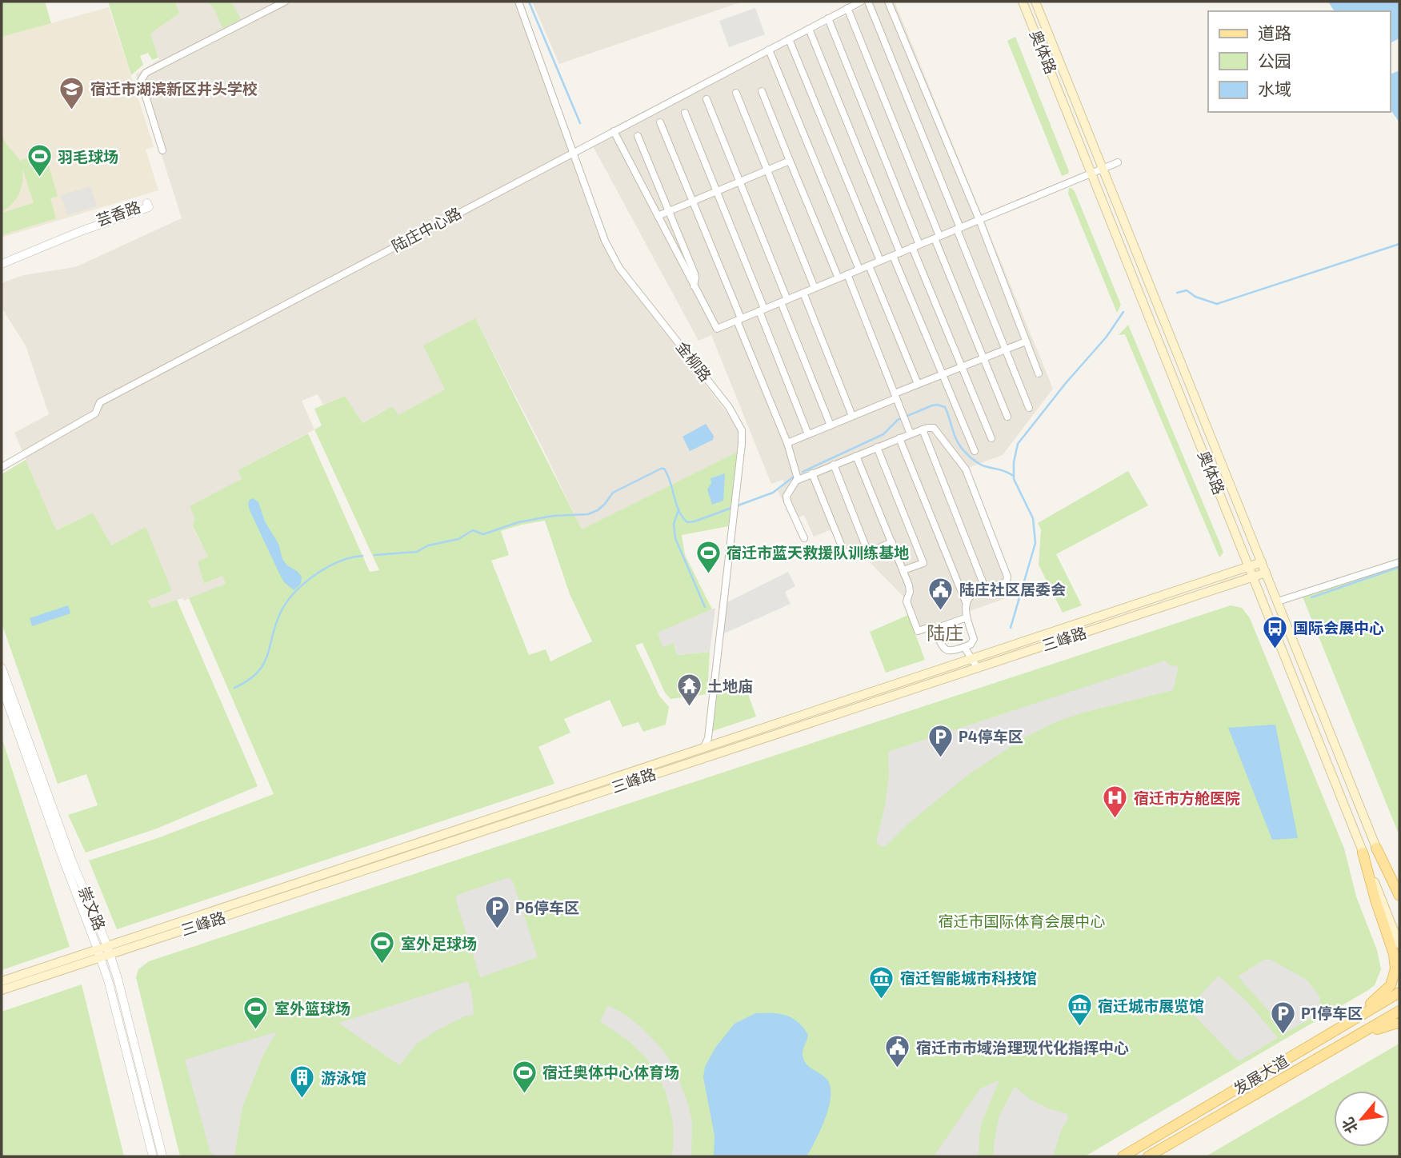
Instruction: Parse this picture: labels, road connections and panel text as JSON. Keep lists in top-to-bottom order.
{
  "streets": {
    "main road": ["奥体路", "三峰路", "发展大道"],
    "street": [
      "芸香路",
      "陆庄中心路",
      "金柳路",
      "崇文路"
    ]
  },
  "crossings": [
    ["奥体路", "三峰路"],
    ["陆庄中心路", "金柳路"],
    ["金柳路", "三峰路"],
    ["三峰路", "崇文路"]
  ],
  "districts": ["陆庄"],
  "parks": ["宿迁市国际体育会展中心"],
  "places": {
    "school or university": ["宿迁市湖滨新区井头学校"],
    "sports": [
      "羽毛球场",
      "宿迁市蓝天救援队训练基地",
      "室外足球场",
      "室外篮球场",
      "宿迁奥体中心体育场"
    ],
    "public building": ["陆庄社区居委会", "宿迁市市域治理现代化指挥中心"],
    "bus stop": ["国际会展中心"],
    "temple": ["土地庙"],
    "parking": ["P4停车区", "P6停车区", "P1停车区"],
    "hospital": ["宿迁市方舱医院"],
    "museum": ["宿迁智能城市科技馆", "宿迁城市展览馆"],
    "building": ["游泳馆"]
  },
  "legend": ["道路", "公园", "水域"],
  "north": "bottom left"
}
